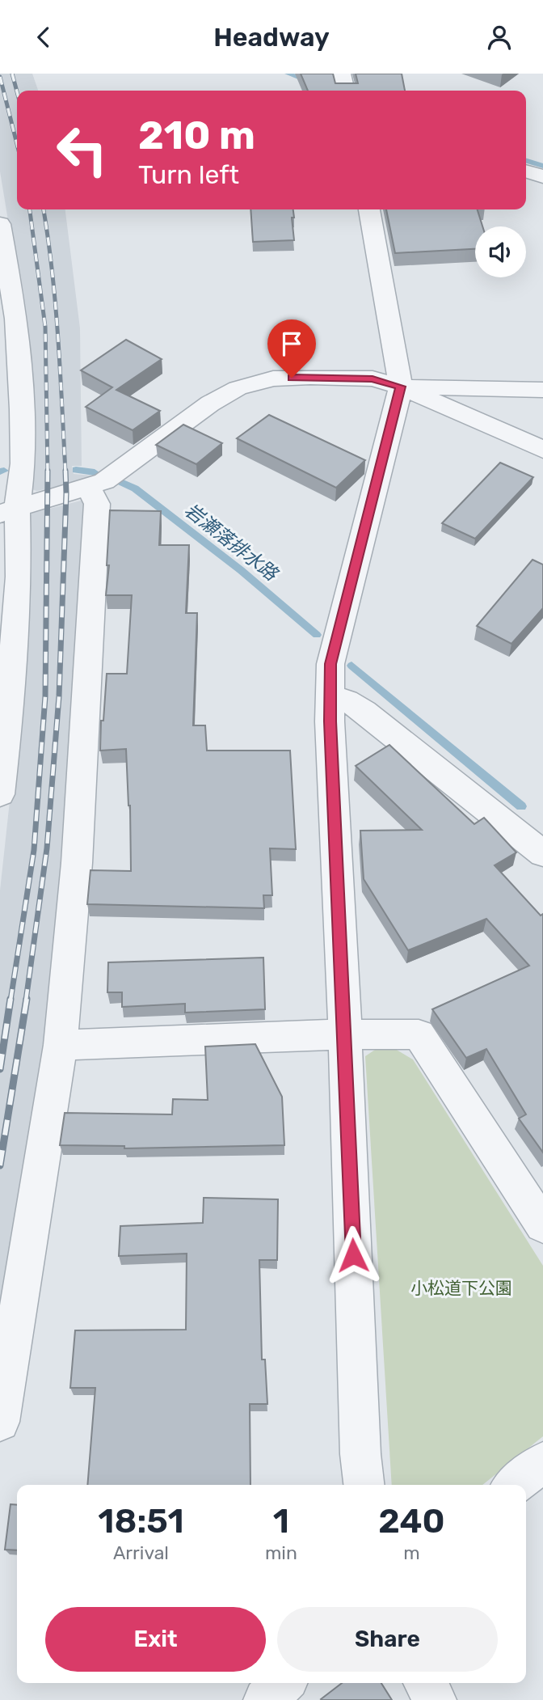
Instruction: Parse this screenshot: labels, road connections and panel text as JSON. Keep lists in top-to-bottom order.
{
  "water": ["岩瀬落排水路"],
  "parks": ["小松道下公園"],
  "page": {
    "header": "Headway",
    "turn": ["210 m", "Turn left"],
    "eta": [
      "18:51",
      "Arrival",
      "1",
      "min",
      "240",
      "m"
    ],
    "buttons": ["Exit", "Share"]
  }
}
